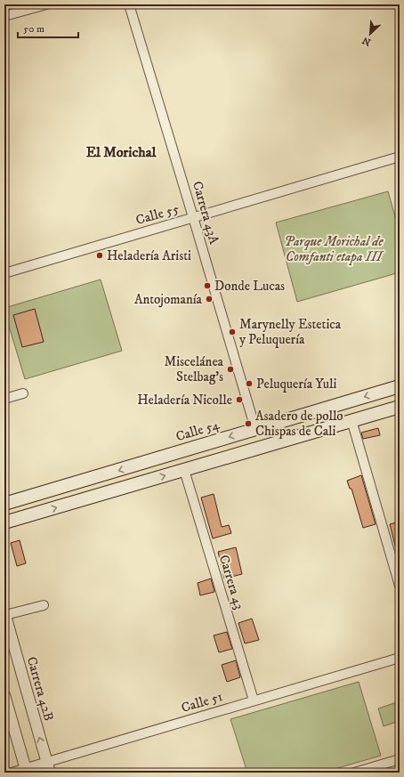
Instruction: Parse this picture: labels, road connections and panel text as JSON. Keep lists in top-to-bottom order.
{
  "streets": {
    "main road": ["Calle 54"],
    "street": [
      "Carrera 43A",
      "Calle 55",
      "Carrera 43",
      "Carrera 42B",
      "Calle 51"
    ]
  },
  "crossings": [
    ["Carrera 43A", "Calle 55"],
    ["Carrera 43A", "Calle 54"],
    ["Carrera 43", "Calle 51"],
    ["Carrera 42B", "Calle 51"]
  ],
  "districts": ["El Morichal"],
  "parks": ["Parque Morichal de Comfanti etapa III"],
  "places": [
    "Heladería Aristi",
    "Donde Lucas",
    "Antojomanía",
    "Marynelly Estetica y Peluquería",
    "Miscelánea Stelbag's",
    "Peluquería Yuli",
    "Heladería Nicolle",
    "Asadero de pollo Chispas de Cali"
  ],
  "scale_bar": "50 m",
  "north": "bottom left"
}
